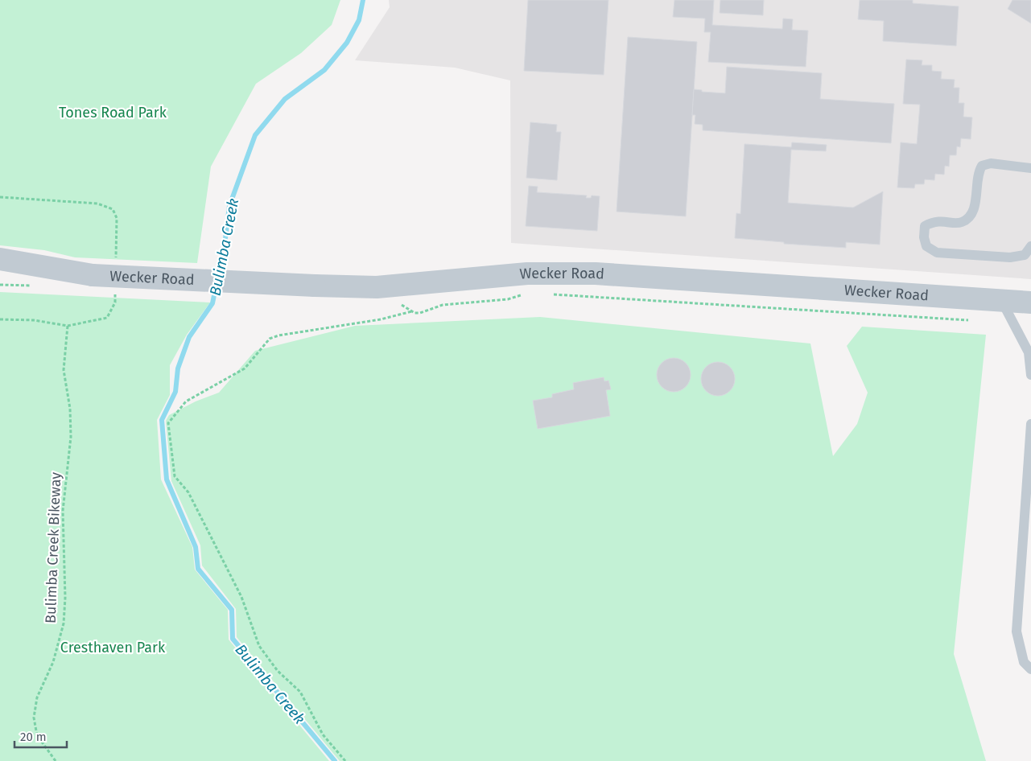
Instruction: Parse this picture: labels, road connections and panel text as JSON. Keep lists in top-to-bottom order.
{
  "streets": {
    "street": ["Wecker Road"],
    "path": ["Bulimba Creek Bikeway"]
  },
  "water": ["Bulimba Creek"],
  "parks": ["Tones Road Park", "Cresthaven Park"],
  "scale_bar": "20 m"
}
